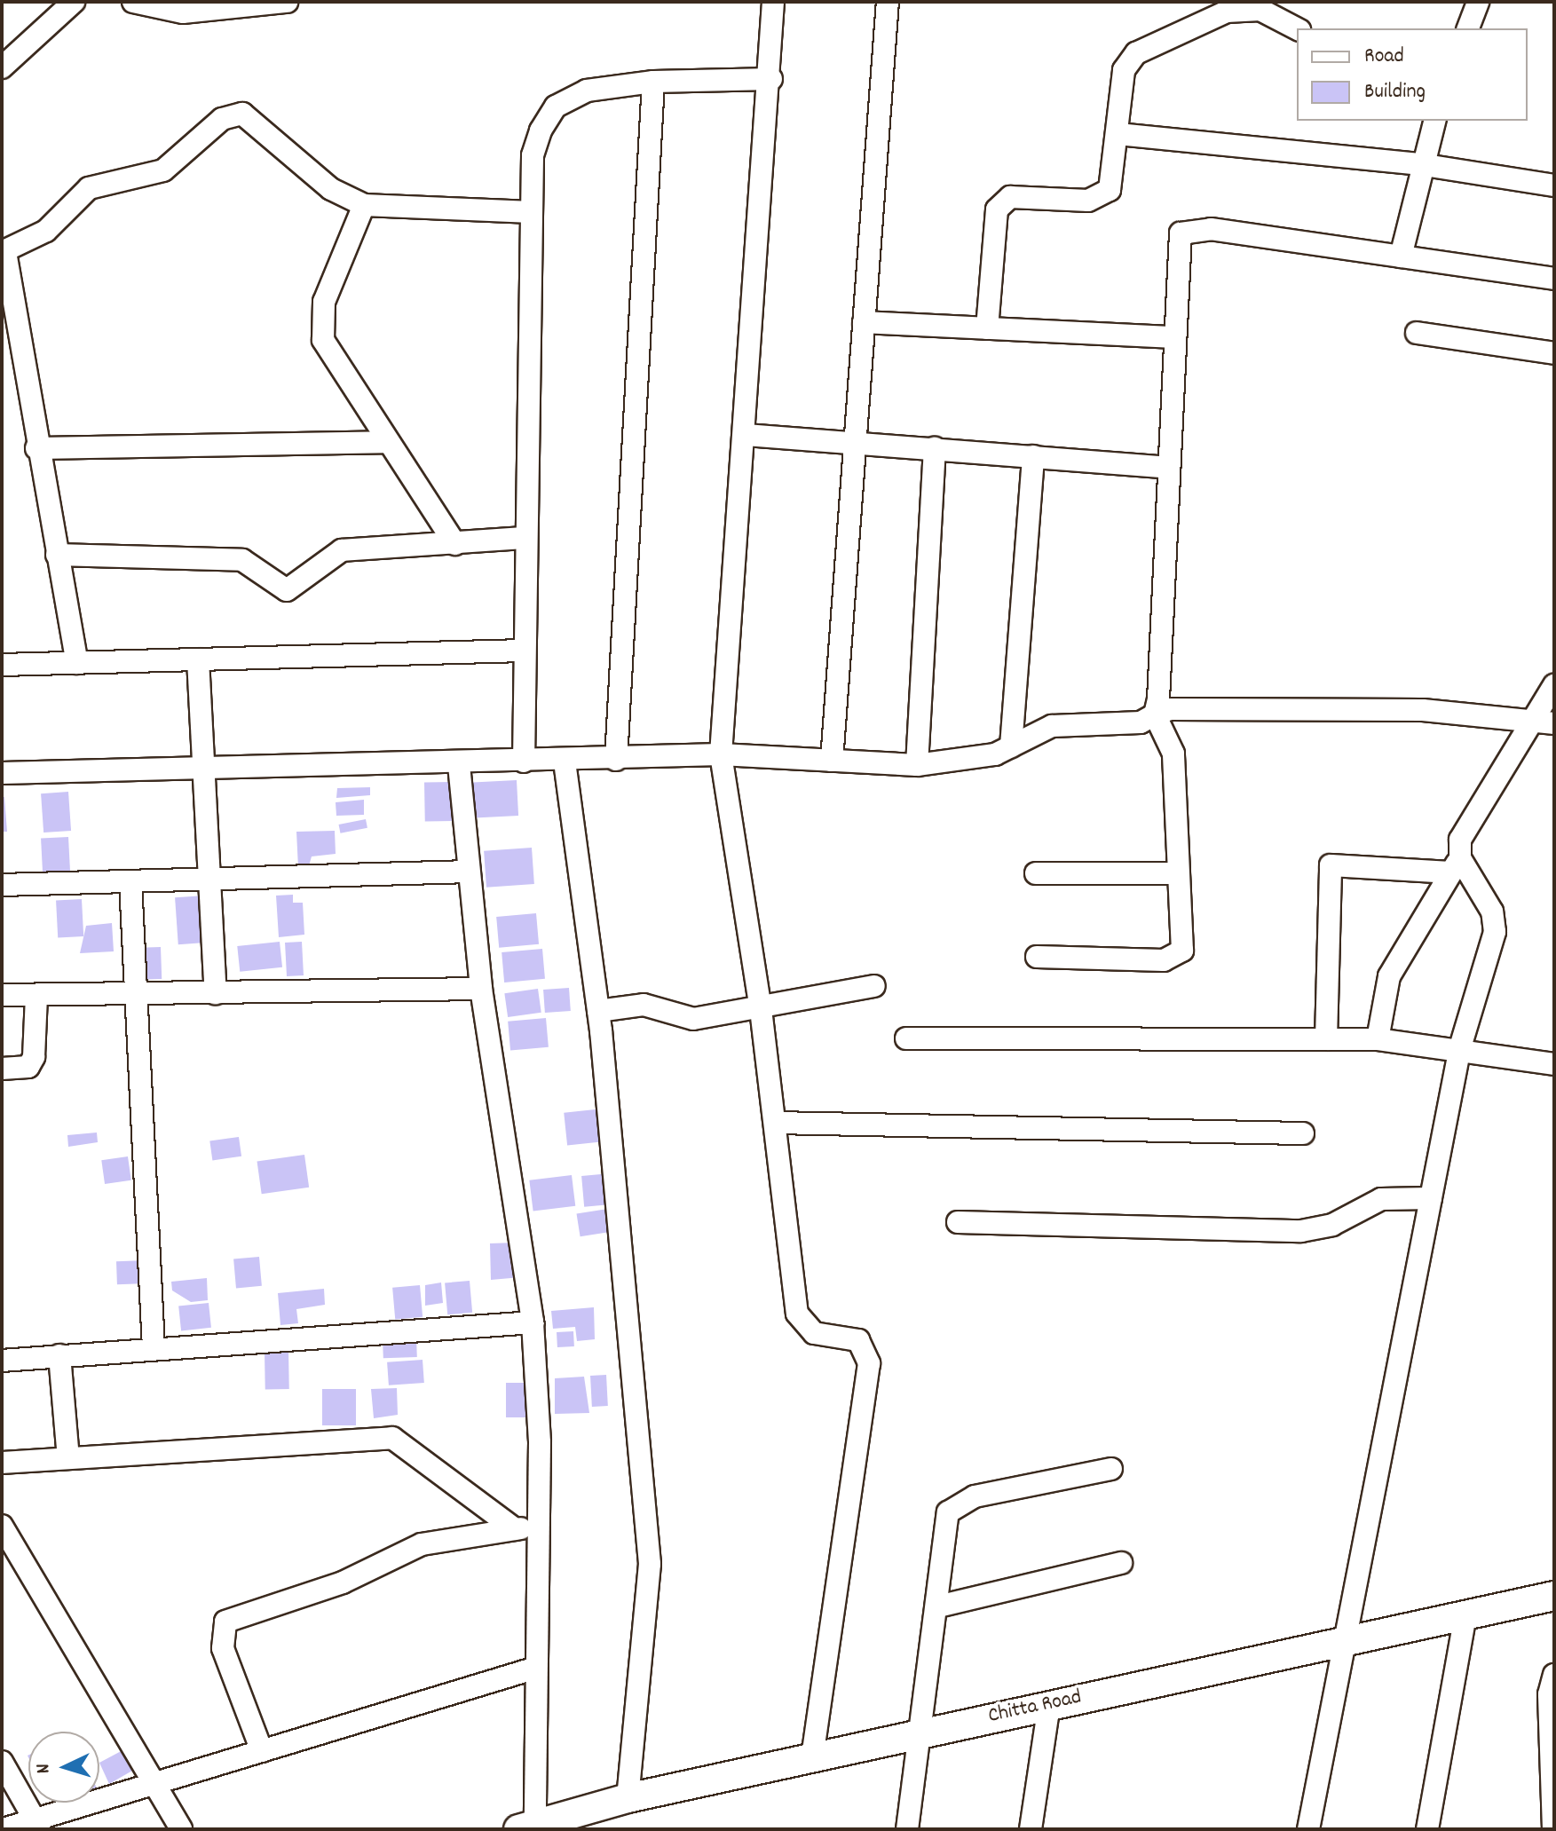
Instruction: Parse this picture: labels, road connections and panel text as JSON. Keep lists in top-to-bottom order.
{
  "streets": {
    "street": ["Chitta Road"]
  },
  "legend": ["Road", "Building"],
  "north": "left"
}
